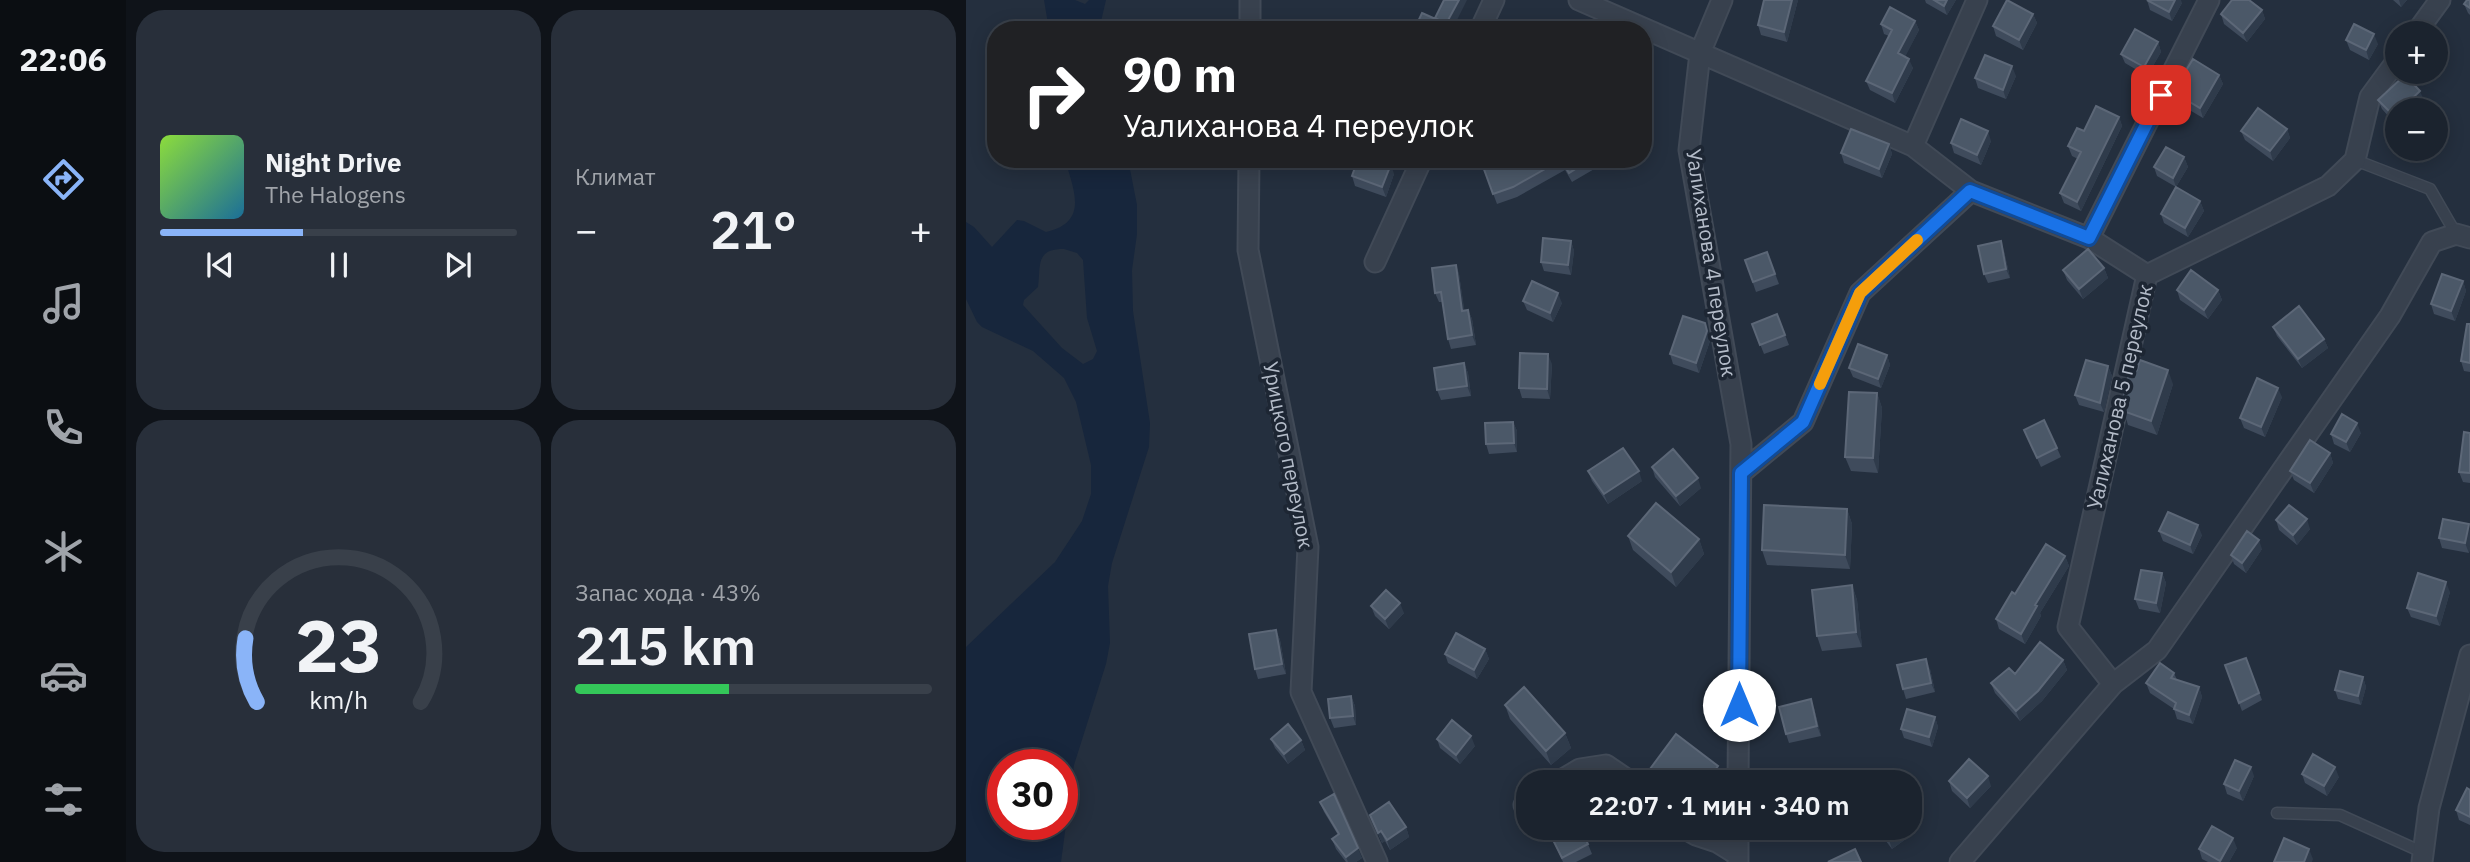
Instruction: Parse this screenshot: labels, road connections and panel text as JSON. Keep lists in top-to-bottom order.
{
  "streets": {
    "street": ["Уалиханова 4 переулок", "Уалиханова 5 переулок", "Урицкого переулок"]
  },
  "page": {
    "tabs": "22:06",
    "tile": [
      "Климат",
      ["Запас хода · 43%", "215 km"]
    ],
    "map_buttons": ["+", "−"],
    "turn": ["90 m", "Уалиханова 4 переулок"],
    "song": ["Night Drive", "The Halogens"],
    "heat": ["−", "21°", "+"],
    "limit": "30",
    "trip": "22:07 · 1 мин · 340 m",
    "gauge": ["23", "km/h"]
  }
}
